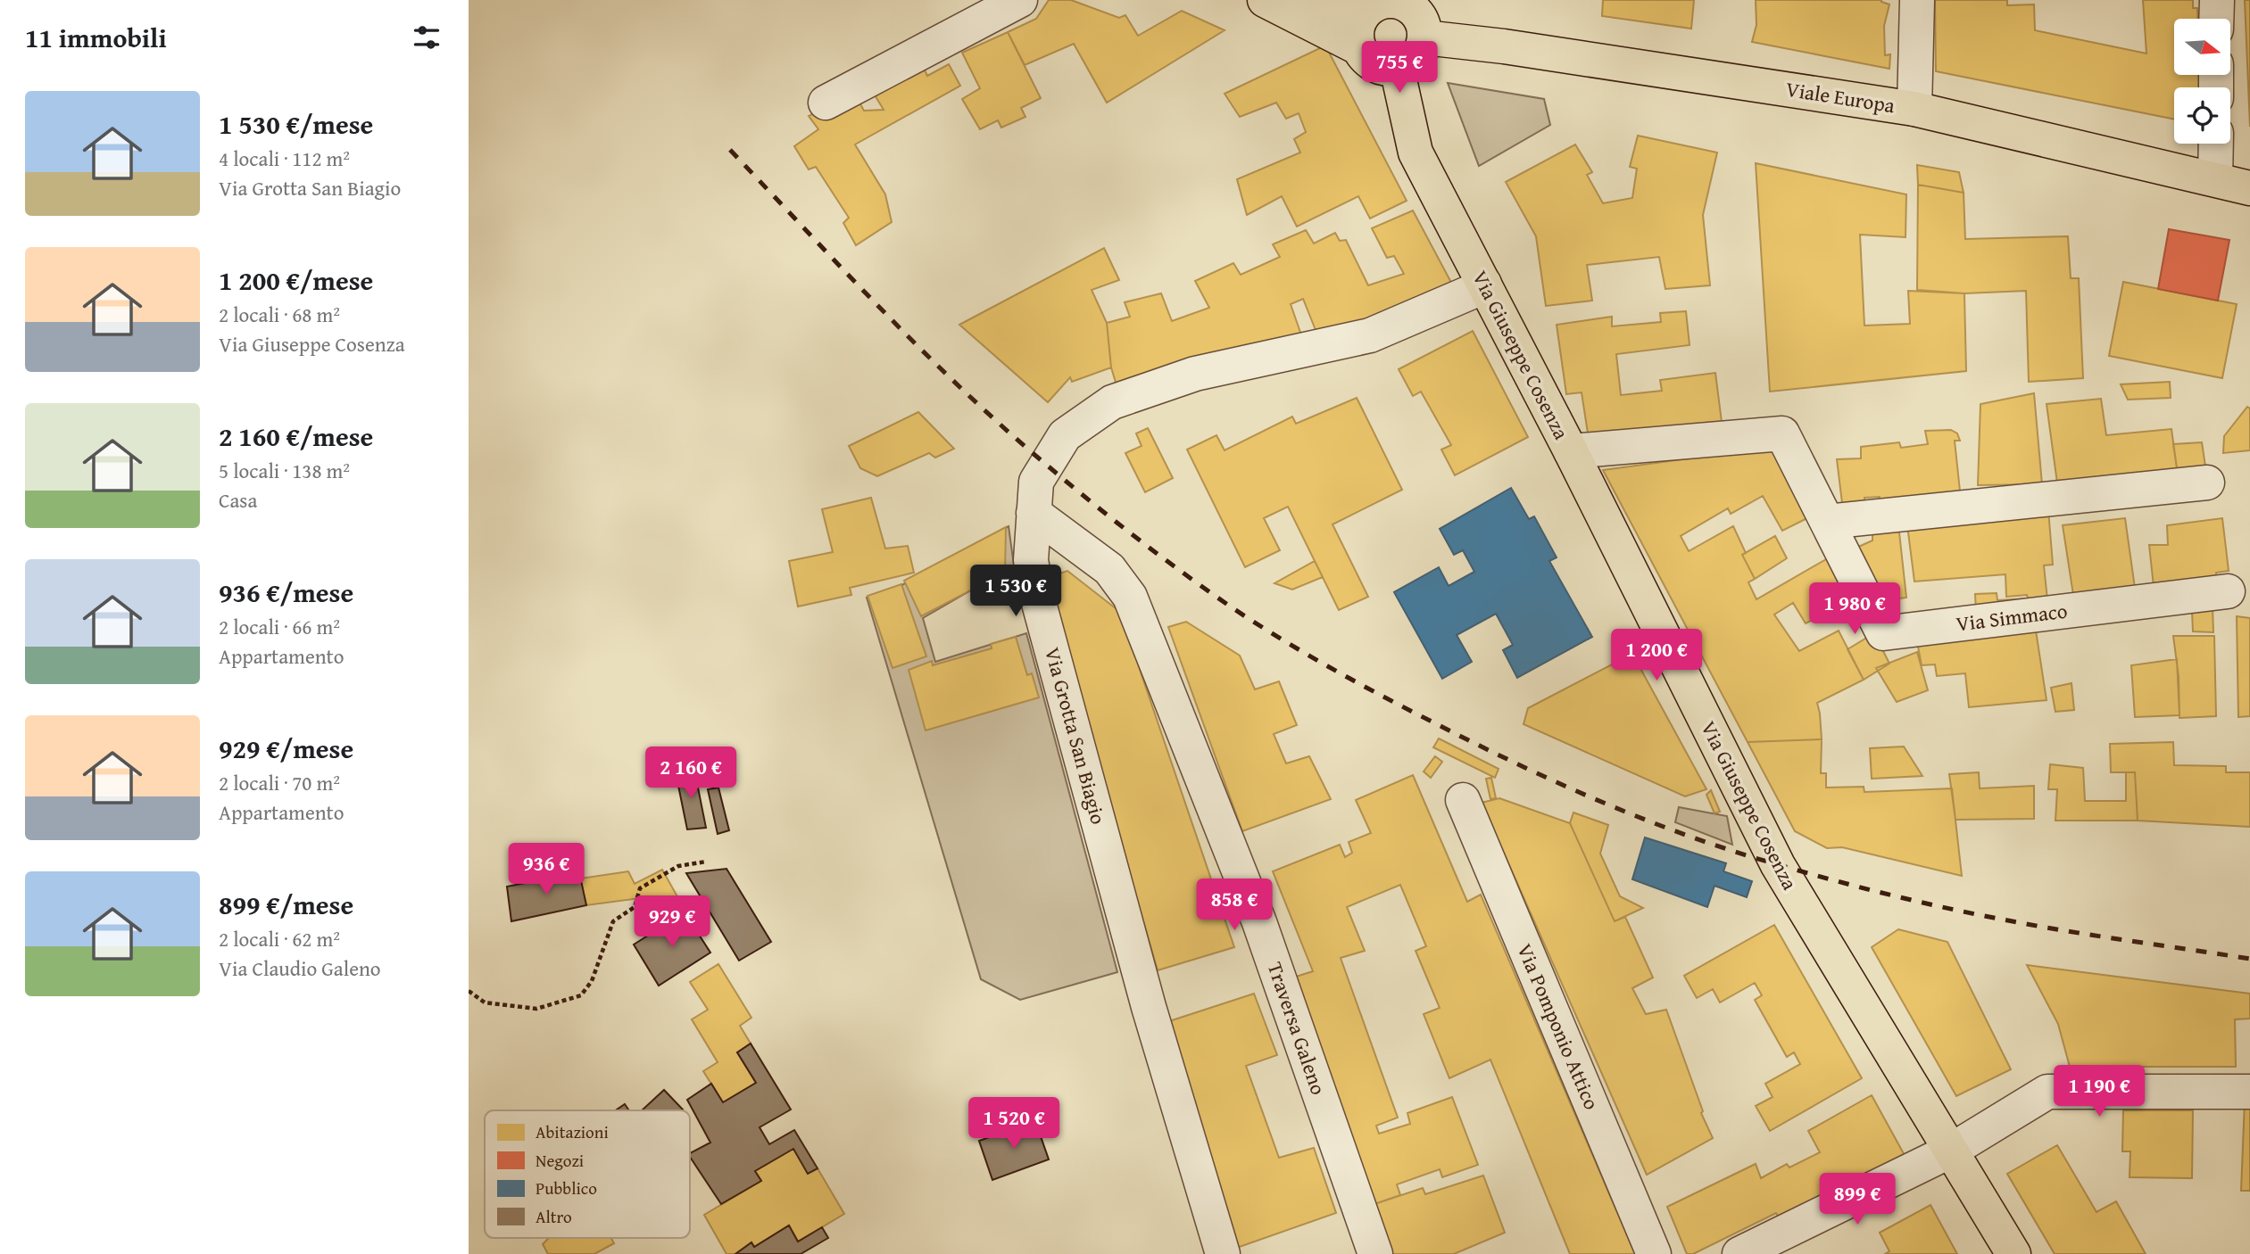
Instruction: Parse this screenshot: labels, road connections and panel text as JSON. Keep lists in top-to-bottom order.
{
  "streets": {
    "main road": ["Viale Europa", "Via Giuseppe Cosenza"],
    "street": [
      "Via Simmaco",
      "Via Grotta San Biagio",
      "Via Pomponio Attico",
      "Traversa Galeno"
    ]
  },
  "crossings": [
    ["Viale Europa", "Via Giuseppe Cosenza"],
    ["Via Giuseppe Cosenza", "Via Simmaco"],
    ["Via Giuseppe Cosenza", "Via Grotta San Biagio"],
    ["Via Grotta San Biagio", "Traversa Galeno"]
  ],
  "legend": [
    "Abitazioni",
    "Negozi",
    "Pubblico",
    "Altro"
  ],
  "north": "right",
  "page": {
    "heading": "11 immobili",
    "price": [
      "755 €",
      "1 530 €",
      "1 980 €",
      "1 200 €",
      "2 160 €",
      "936 €",
      "858 €",
      "929 €",
      "1 190 €",
      "1 520 €",
      "899 €"
    ],
    "list": [
      {
        "name": "1 530 €/mese",
        "note": "4 locali · 112 m² · Via Grotta San Biagio"
      },
      {
        "name": "1 200 €/mese",
        "note": "2 locali · 68 m² · Via Giuseppe Cosenza"
      },
      {
        "name": "2 160 €/mese",
        "note": "5 locali · 138 m² · Casa"
      },
      {
        "name": "936 €/mese",
        "note": "2 locali · 66 m² · Appartamento"
      },
      {
        "name": "929 €/mese",
        "note": "2 locali · 70 m² · Appartamento"
      },
      {
        "name": "899 €/mese",
        "note": "2 locali · 62 m² · Via Claudio Galeno"
      }
    ]
  }
}
